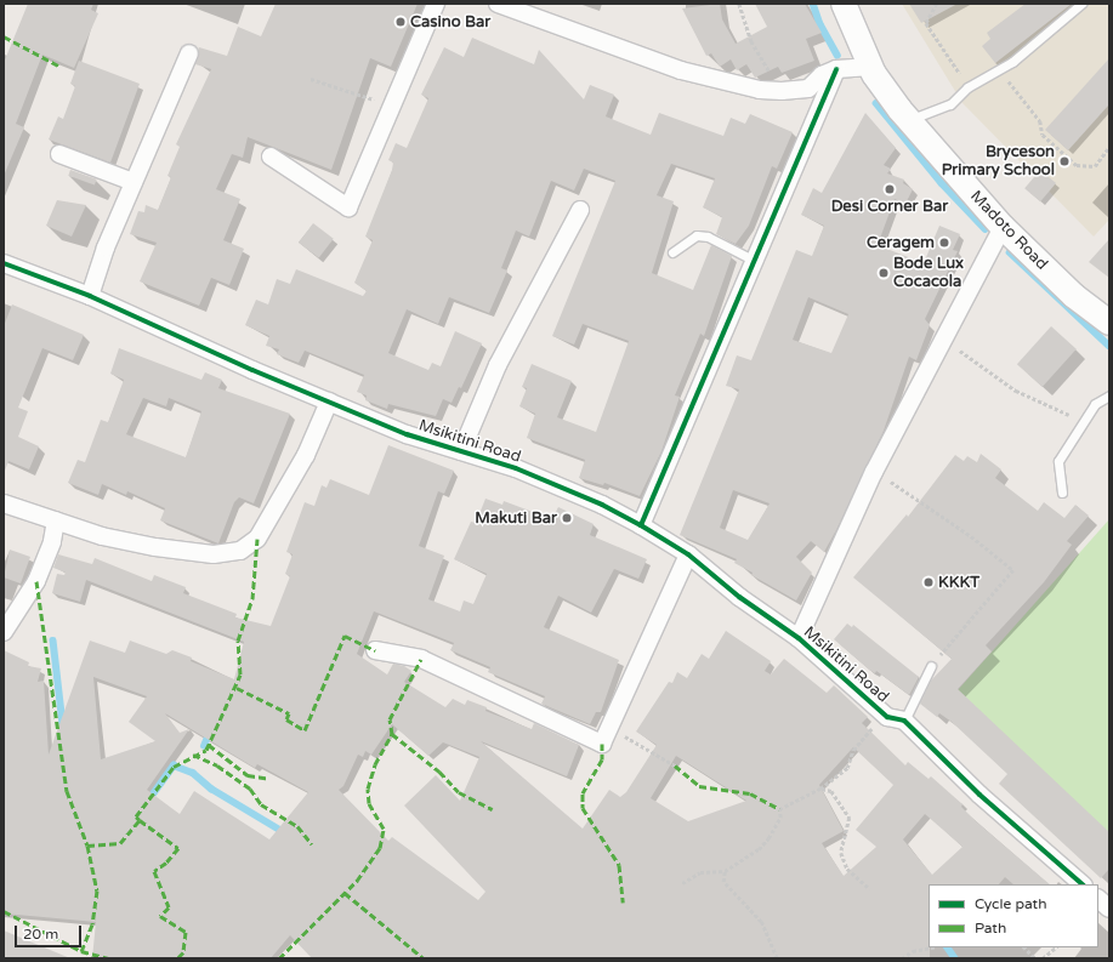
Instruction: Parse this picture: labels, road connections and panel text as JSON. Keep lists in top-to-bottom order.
{
  "streets": {
    "main road": ["Madoto Road"],
    "street": ["Msikitini Road"]
  },
  "places": [
    "Casino Bar",
    "Bryceson Primary School",
    "Desi Corner Bar",
    "Ceragem",
    "Bode Lux Cocacola",
    "Makuti Bar",
    "KKKT"
  ],
  "legend": ["Cycle path", "Path"],
  "scale_bar": "20 m"
}
